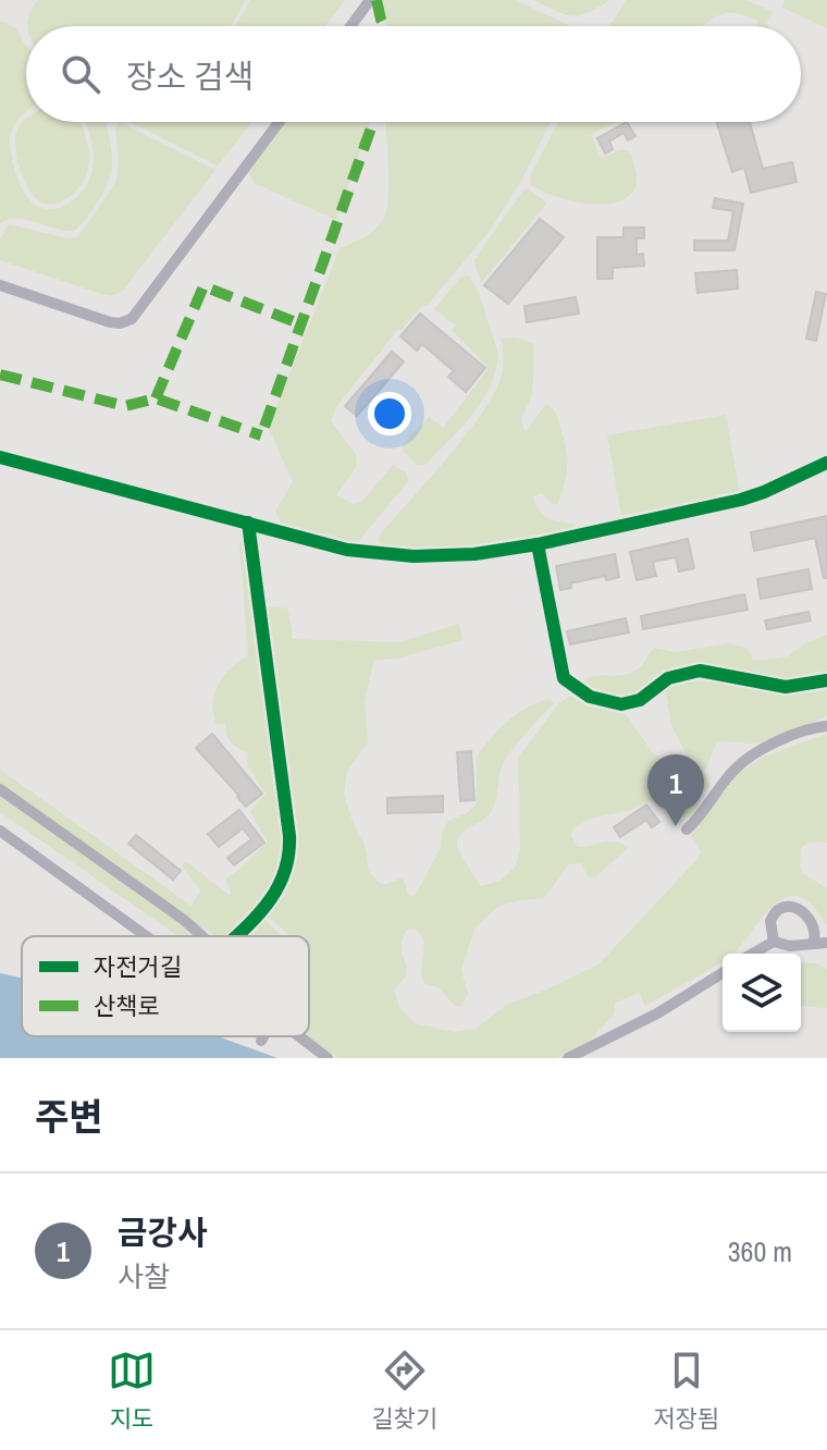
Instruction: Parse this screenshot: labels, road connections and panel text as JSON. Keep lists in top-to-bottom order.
{
  "legend": ["자전거길", "산책로"],
  "page": {
    "search": "장소 검색",
    "pins": "1",
    "heading": "주변",
    "list": [
      {
        "mark": "1",
        "name": "금강사",
        "note": "사찰",
        "value": "360 m"
      }
    ],
    "nav": ["지도", "길찾기", "저장됨"]
  }
}
